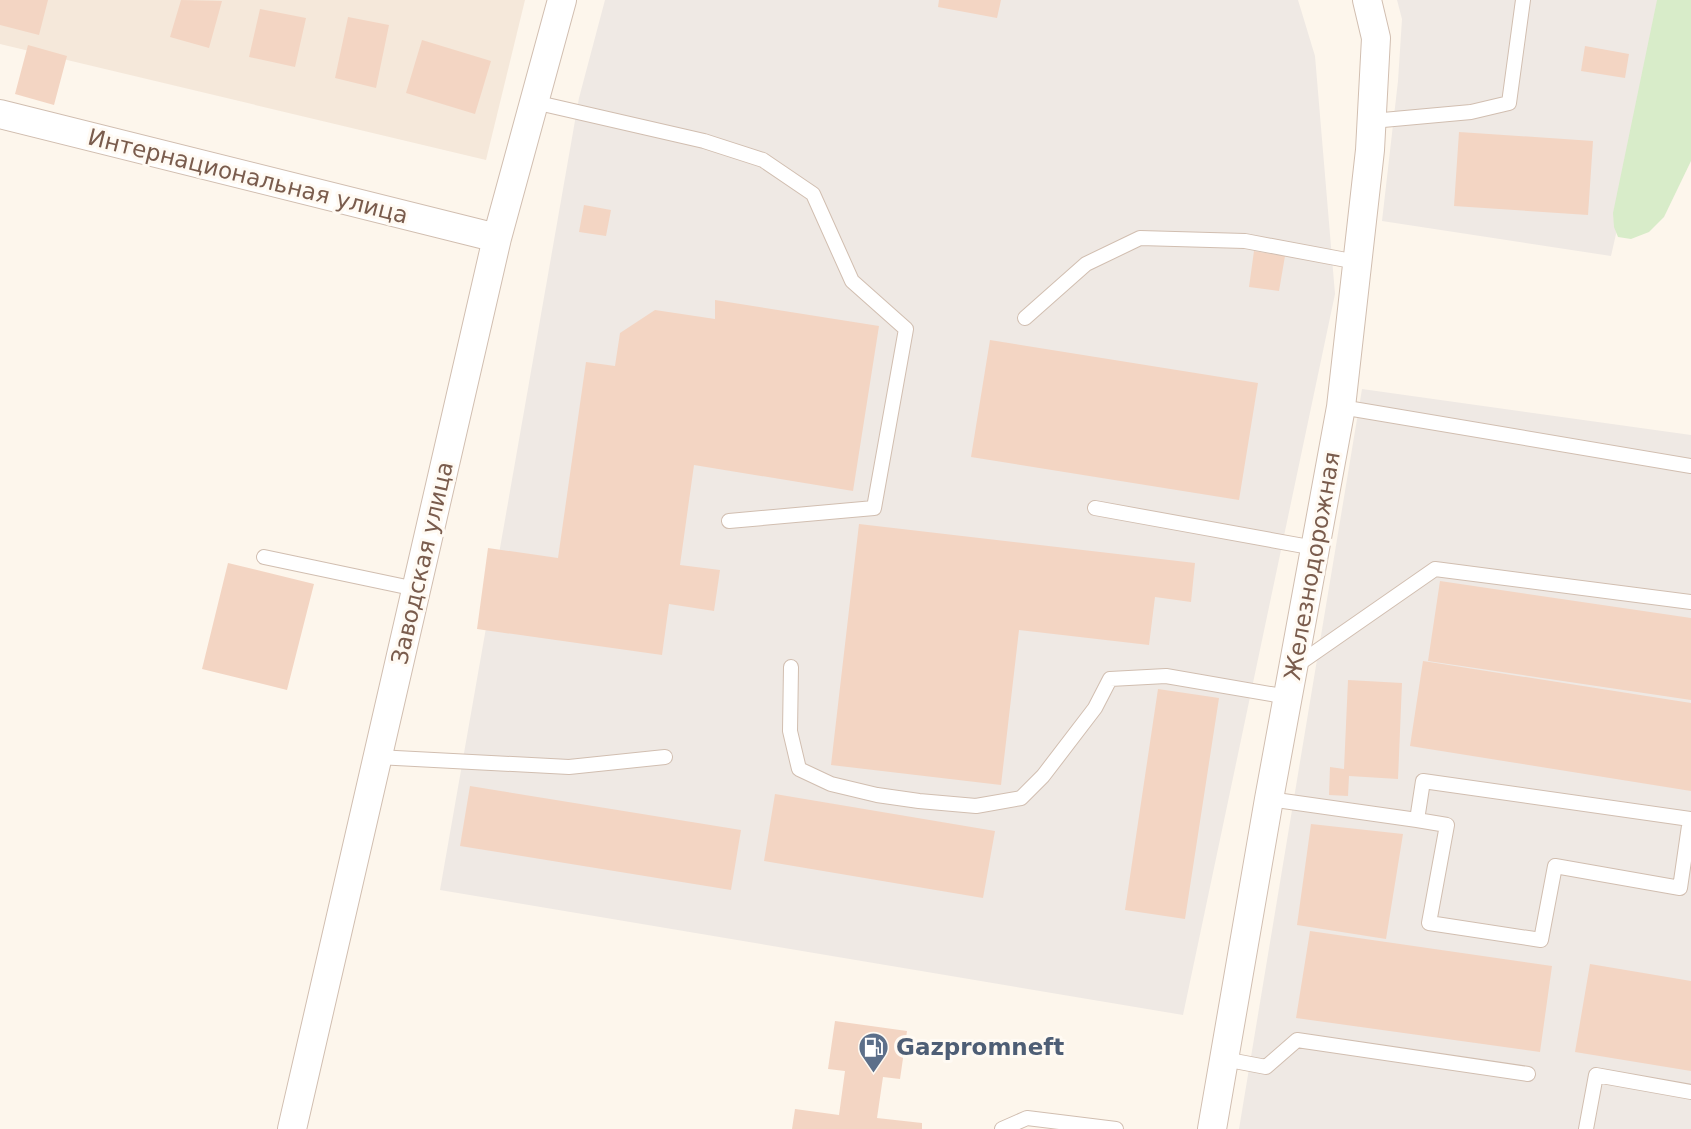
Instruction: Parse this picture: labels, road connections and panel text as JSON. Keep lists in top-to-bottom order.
{
  "streets": {
    "street": ["Интернациональная улица", "Заводская улица", "Железнодорожная"]
  },
  "crossings": [
    ["Интернациональная улица", "Заводская улица"]
  ],
  "places": {
    "fuel station": ["Gazpromneft"]
  }
}
